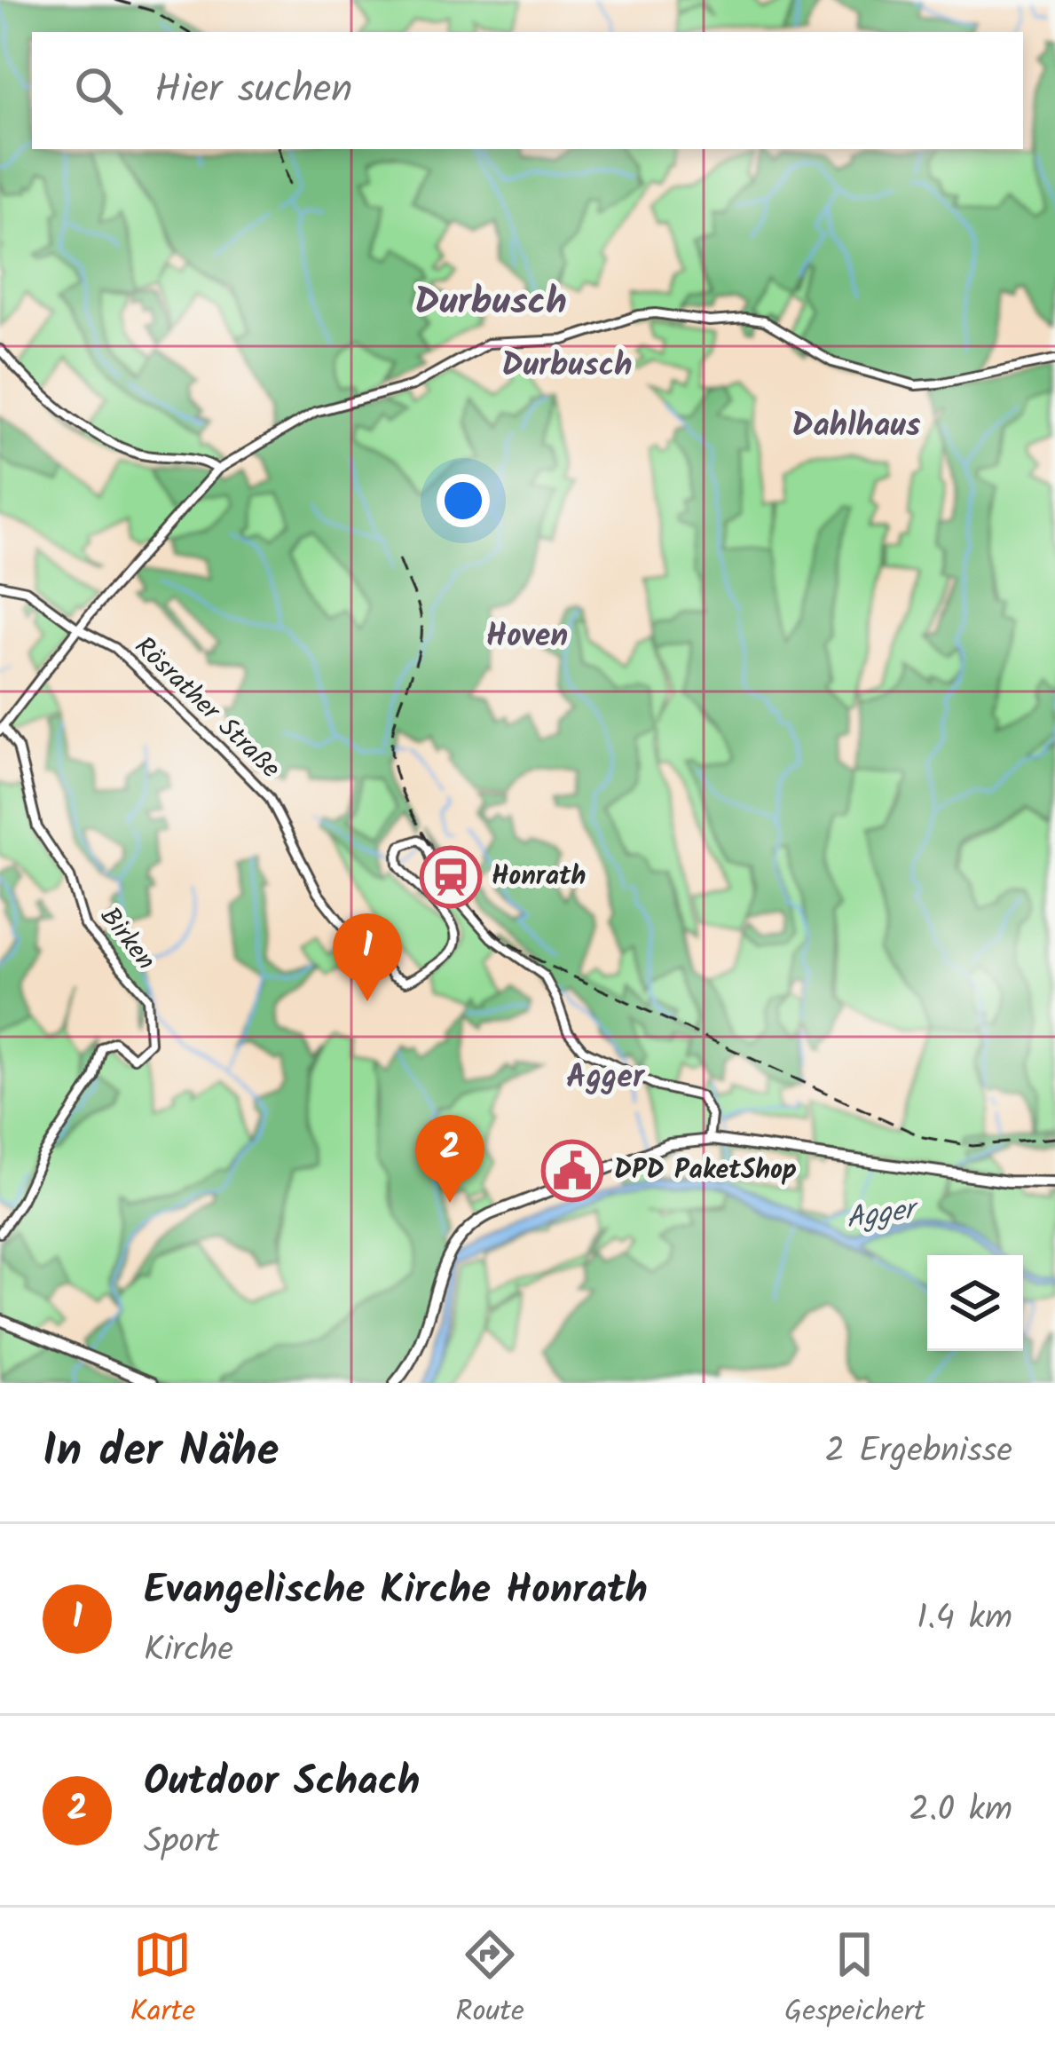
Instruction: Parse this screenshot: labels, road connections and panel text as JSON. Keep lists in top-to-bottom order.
{
  "streets": {
    "street": ["Rösrather Straße", "Birken"]
  },
  "districts": [
    "Durbusch",
    "Durbusch",
    "Dahlhaus",
    "Hoven",
    "Agger"
  ],
  "water": ["Agger"],
  "places": {
    "station": ["Honrath"],
    "public building": ["DPD PaketShop"]
  },
  "page": {
    "search": "Hier suchen",
    "pins": ["1", "2"],
    "heading": ["In der Nähe", "2 Ergebnisse"],
    "list": [
      {
        "mark": "1",
        "name": "Evangelische Kirche Honrath",
        "note": "Kirche",
        "value": "1.4 km"
      },
      {
        "mark": "2",
        "name": "Outdoor Schach",
        "note": "Sport",
        "value": "2.0 km"
      }
    ],
    "nav": ["Karte", "Route", "Gespeichert"]
  }
}
